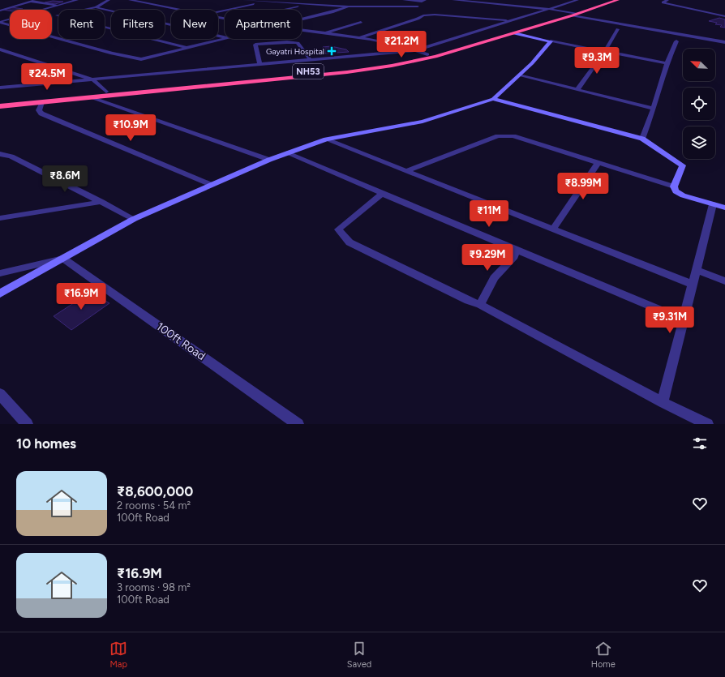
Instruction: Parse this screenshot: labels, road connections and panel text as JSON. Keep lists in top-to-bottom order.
{
  "streets": {
    "highway": ["NH53"],
    "street": ["100ft Road"]
  },
  "places": {
    "health": ["Gayatri Hospital"]
  },
  "north": "top left",
  "page": {
    "chip": [
      "Buy",
      "Rent",
      "Filters",
      "New",
      "Apartment"
    ],
    "price": [
      "₹21.2M",
      "₹9.3M",
      "₹24.5M",
      "₹10.9M",
      "₹8.6M",
      "₹8.99M",
      "₹11M",
      "₹9.29M",
      "₹16.9M",
      "₹9.31M"
    ],
    "heading": "10 homes",
    "list": [
      {
        "name": "₹8,600,000",
        "note": "2 rooms · 54 m² · 100ft Road"
      },
      {
        "name": "₹16.9M",
        "note": "3 rooms · 98 m² · 100ft Road"
      }
    ],
    "tabs": ["Map", "Saved", "Home"]
  }
}
